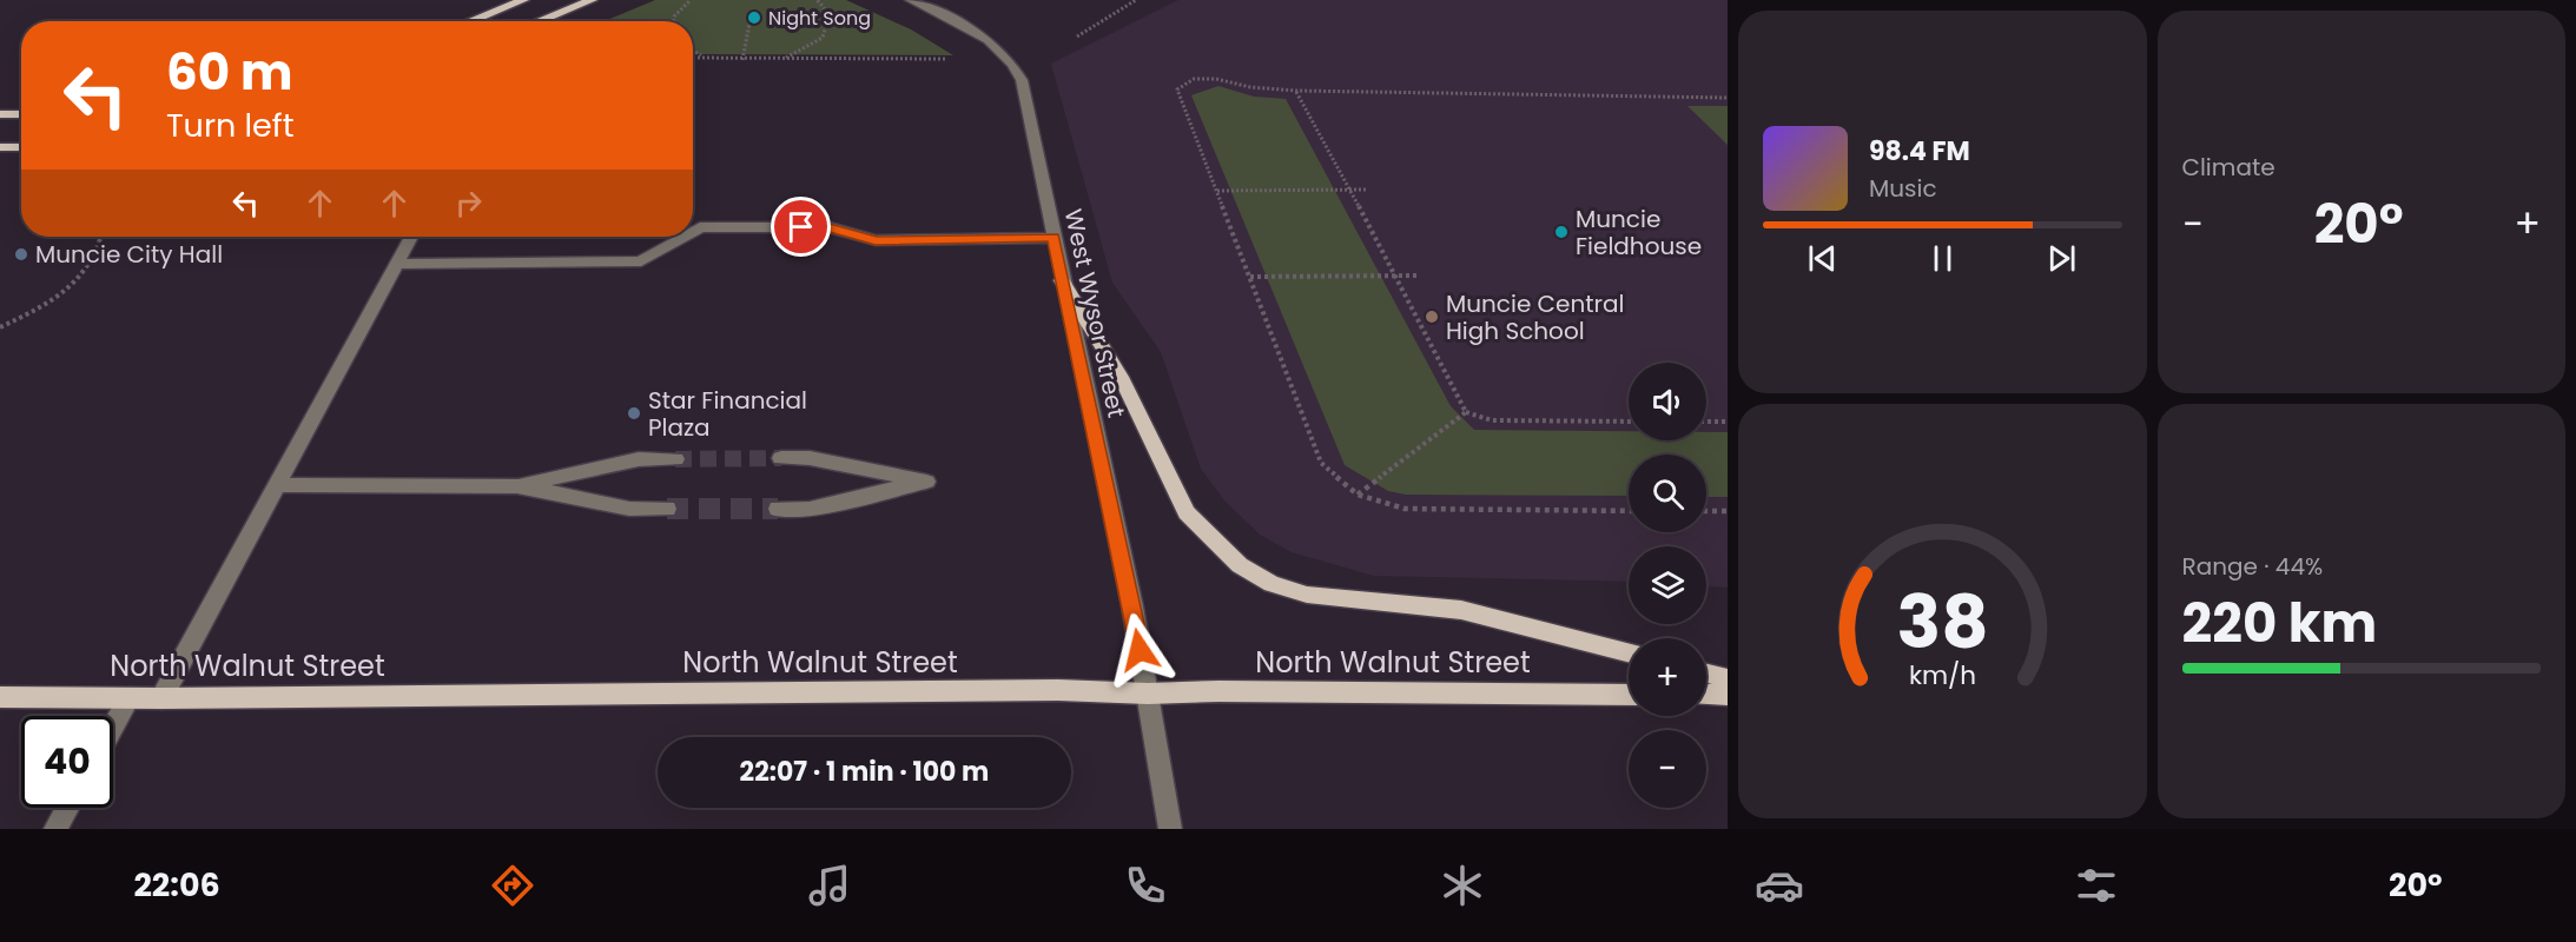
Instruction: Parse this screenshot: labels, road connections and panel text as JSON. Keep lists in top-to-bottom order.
{
  "streets": {
    "main road": ["North Walnut Street"],
    "street": ["West Wysor Street"]
  },
  "crossings": [
    ["West Wysor Street", "North Walnut Street"]
  ],
  "places": [
    "Night Song",
    "Muncie Fieldhouse",
    "Muncie City Hall",
    "Muncie Central High School",
    "Star Financial Plaza"
  ],
  "page": {
    "tile": [
      "Climate",
      ["Range · 44%", "220 km"]
    ],
    "turn": ["60 m", "Turn left"],
    "song": ["98.4 FM", "Music"],
    "heat": ["−", "20°", "+"],
    "map_buttons": ["+", "−"],
    "limit": "40",
    "trip": "22:07 · 1 min · 100 m",
    "tabs": ["22:06", "20°"],
    "gauge": ["38", "km/h"]
  }
}
